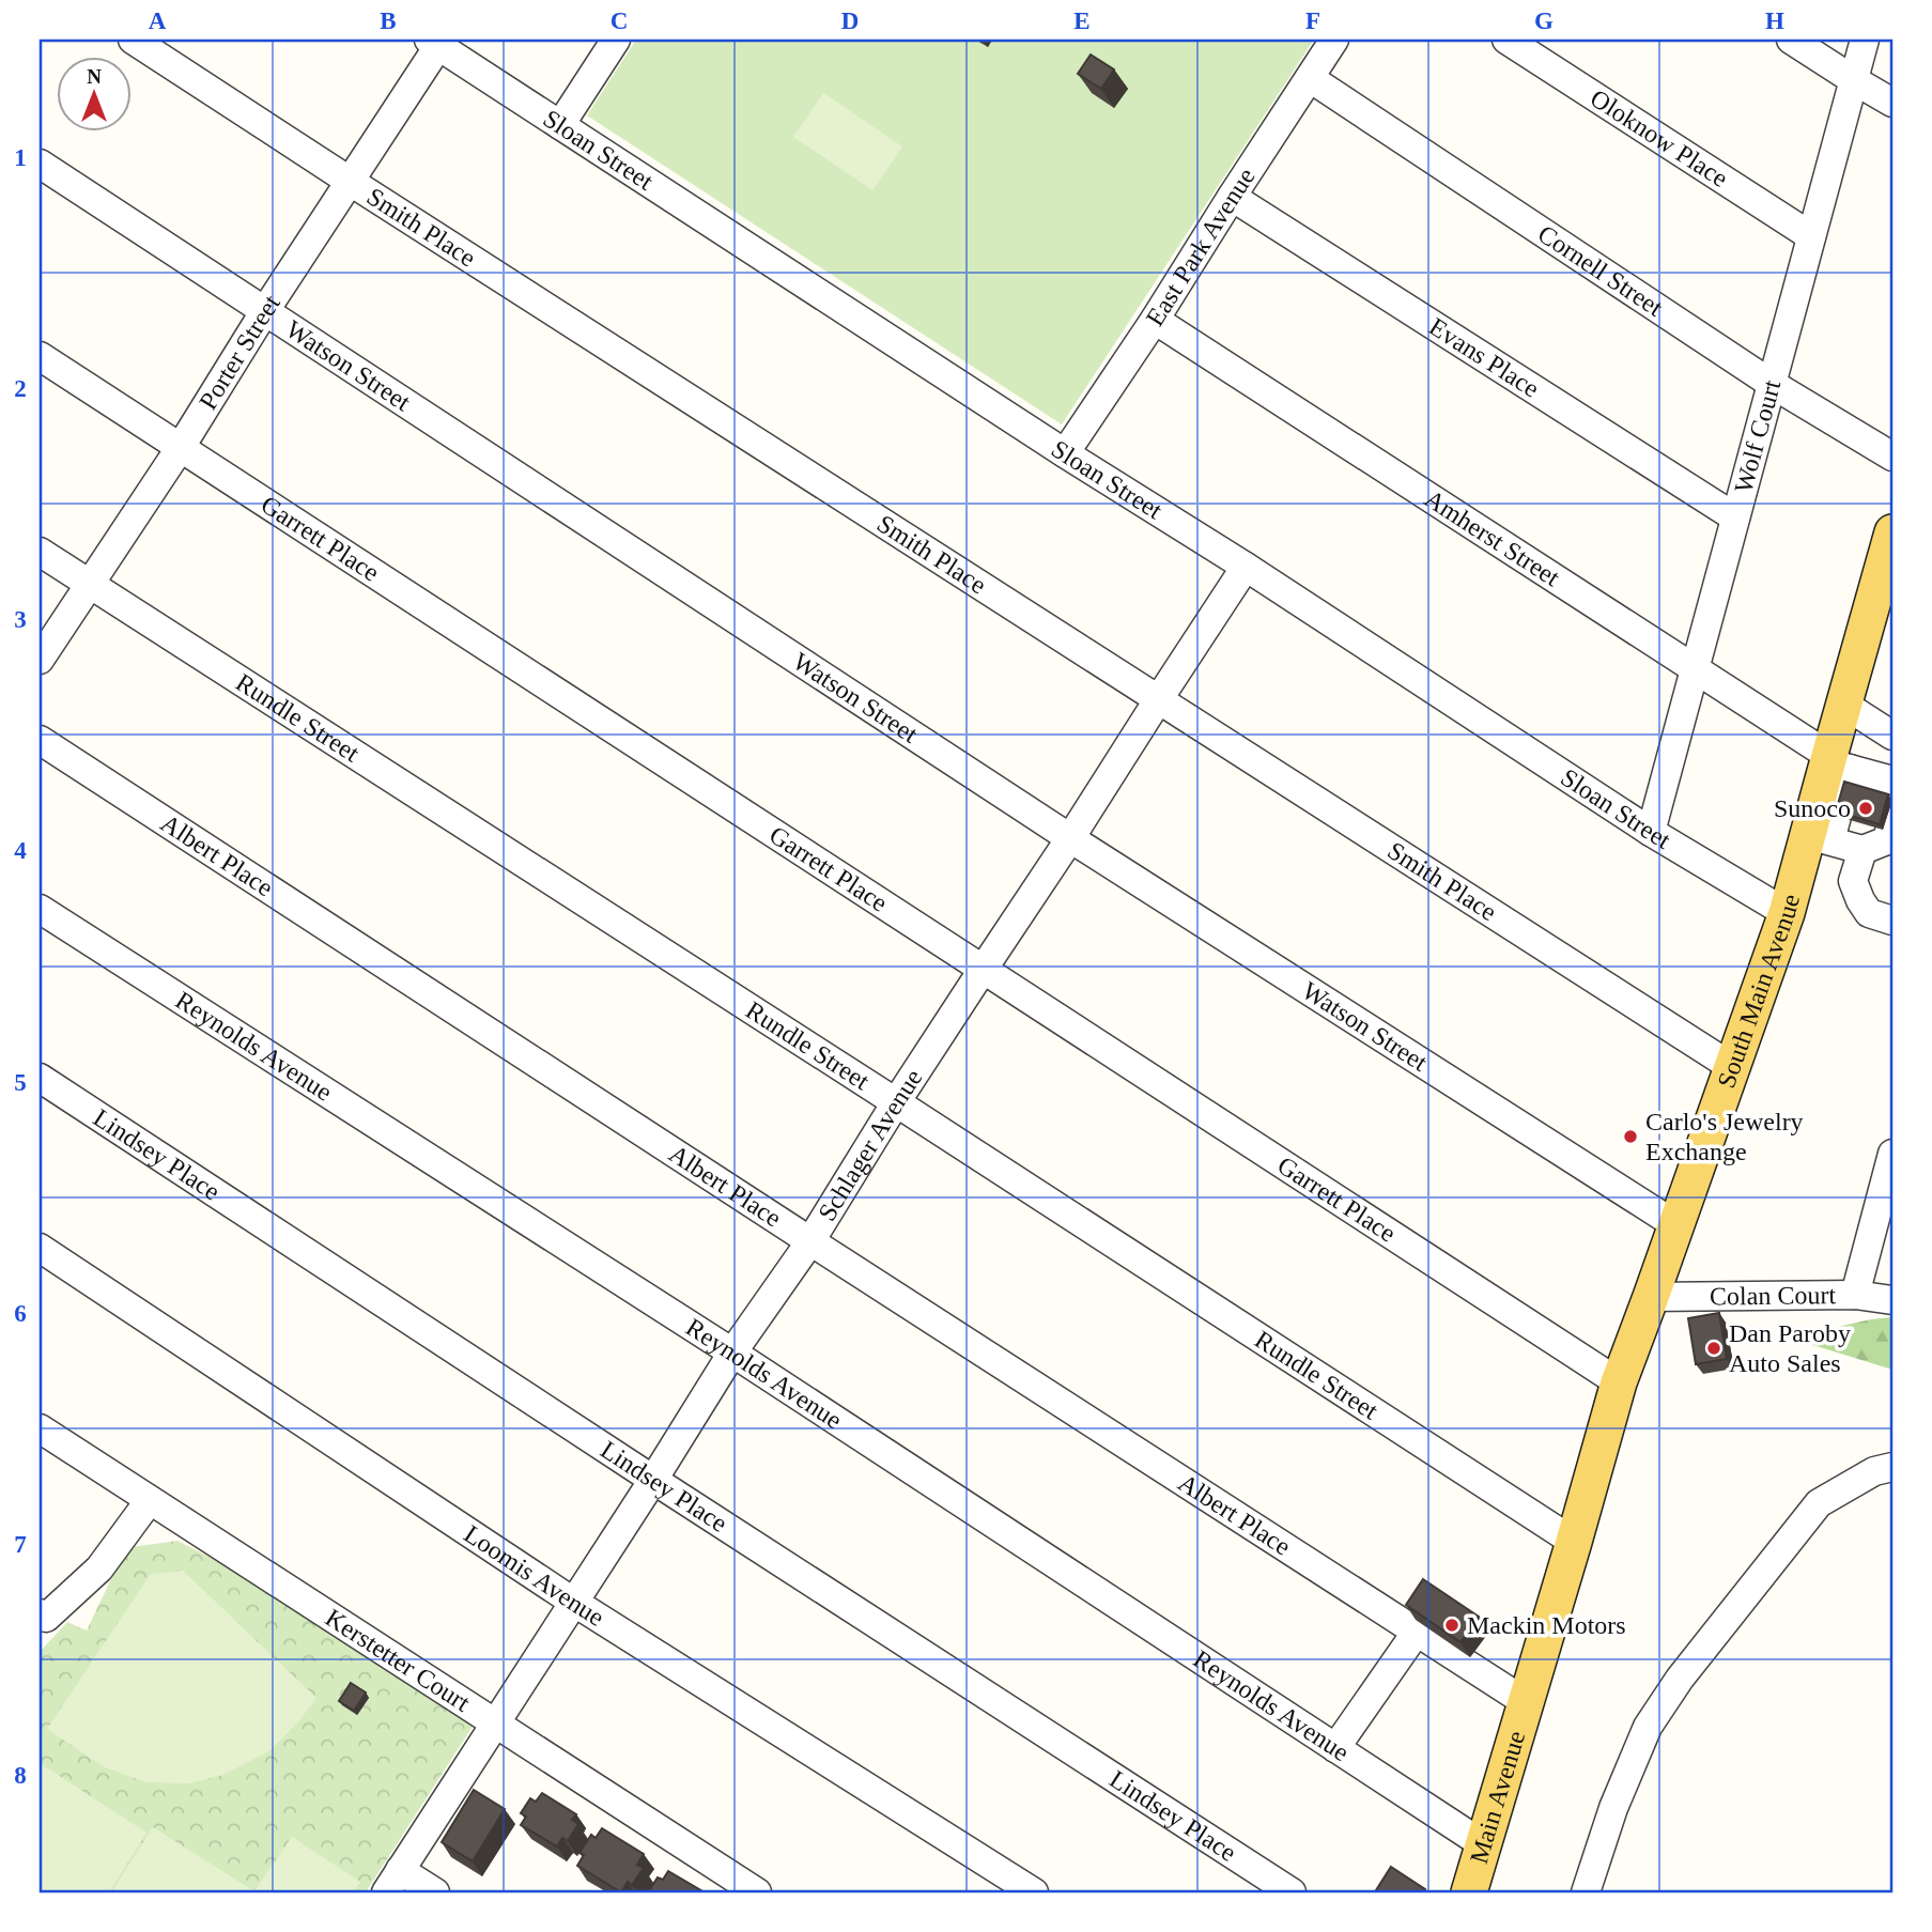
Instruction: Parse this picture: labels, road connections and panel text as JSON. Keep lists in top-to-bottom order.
{
  "streets": {
    "main road": ["South Main Avenue", "Main Avenue"],
    "street": [
      "Oloknow Place",
      "Sloan Street",
      "Smith Place",
      "East Park Avenue",
      "Cornell Street",
      "Porter Street",
      "Evans Place",
      "Watson Street",
      "Wolf Court",
      "Amherst Street",
      "Garrett Place",
      "Rundle Street",
      "Albert Place",
      "Reynolds Avenue",
      "Schlager Avenue",
      "Lindsey Place",
      "Colan Court",
      "Loomis Avenue",
      "Kerstetter Court"
    ]
  },
  "crossings": [
    ["Oloknow Place", "Wolf Court"],
    ["Sloan Street", "East Park Avenue"],
    ["Sloan Street", "Porter Street"],
    ["Sloan Street", "Wolf Court"],
    ["Sloan Street", "South Main Avenue"],
    ["Sloan Street", "Schlager Avenue"],
    ["Smith Place", "Porter Street"],
    ["Smith Place", "South Main Avenue"],
    ["Smith Place", "Schlager Avenue"],
    ["East Park Avenue", "Cornell Street"],
    ["East Park Avenue", "Evans Place"],
    ["East Park Avenue", "Amherst Street"],
    ["Cornell Street", "Wolf Court"],
    ["Porter Street", "Watson Street"],
    ["Porter Street", "Garrett Place"],
    ["Porter Street", "Rundle Street"],
    ["Evans Place", "Wolf Court"],
    ["Watson Street", "South Main Avenue"],
    ["Watson Street", "Schlager Avenue"],
    ["Wolf Court", "Amherst Street"],
    ["Amherst Street", "South Main Avenue"],
    ["Garrett Place", "South Main Avenue"],
    ["Garrett Place", "Schlager Avenue"],
    ["Rundle Street", "South Main Avenue"],
    ["Rundle Street", "Schlager Avenue"],
    ["Albert Place", "South Main Avenue"],
    ["Albert Place", "Schlager Avenue"],
    ["Albert Place", "Main Avenue"],
    ["South Main Avenue", "Colan Court"],
    ["South Main Avenue", "Main Avenue"],
    ["Reynolds Avenue", "Schlager Avenue"],
    ["Reynolds Avenue", "Main Avenue"],
    ["Schlager Avenue", "Lindsey Place"],
    ["Schlager Avenue", "Loomis Avenue"],
    ["Schlager Avenue", "Kerstetter Court"]
  ],
  "places": [
    "Sunoco",
    "Carlo's Jewelry Exchange",
    "Dan Paroby Auto Sales",
    "Mackin Motors"
  ],
  "north": "top",
  "grid": {
    "columns": [
      "A",
      "B",
      "C",
      "D",
      "E",
      "F",
      "G",
      "H"
    ],
    "rows": [
      "1",
      "2",
      "3",
      "4",
      "5",
      "6",
      "7",
      "8"
    ]
  }
}
